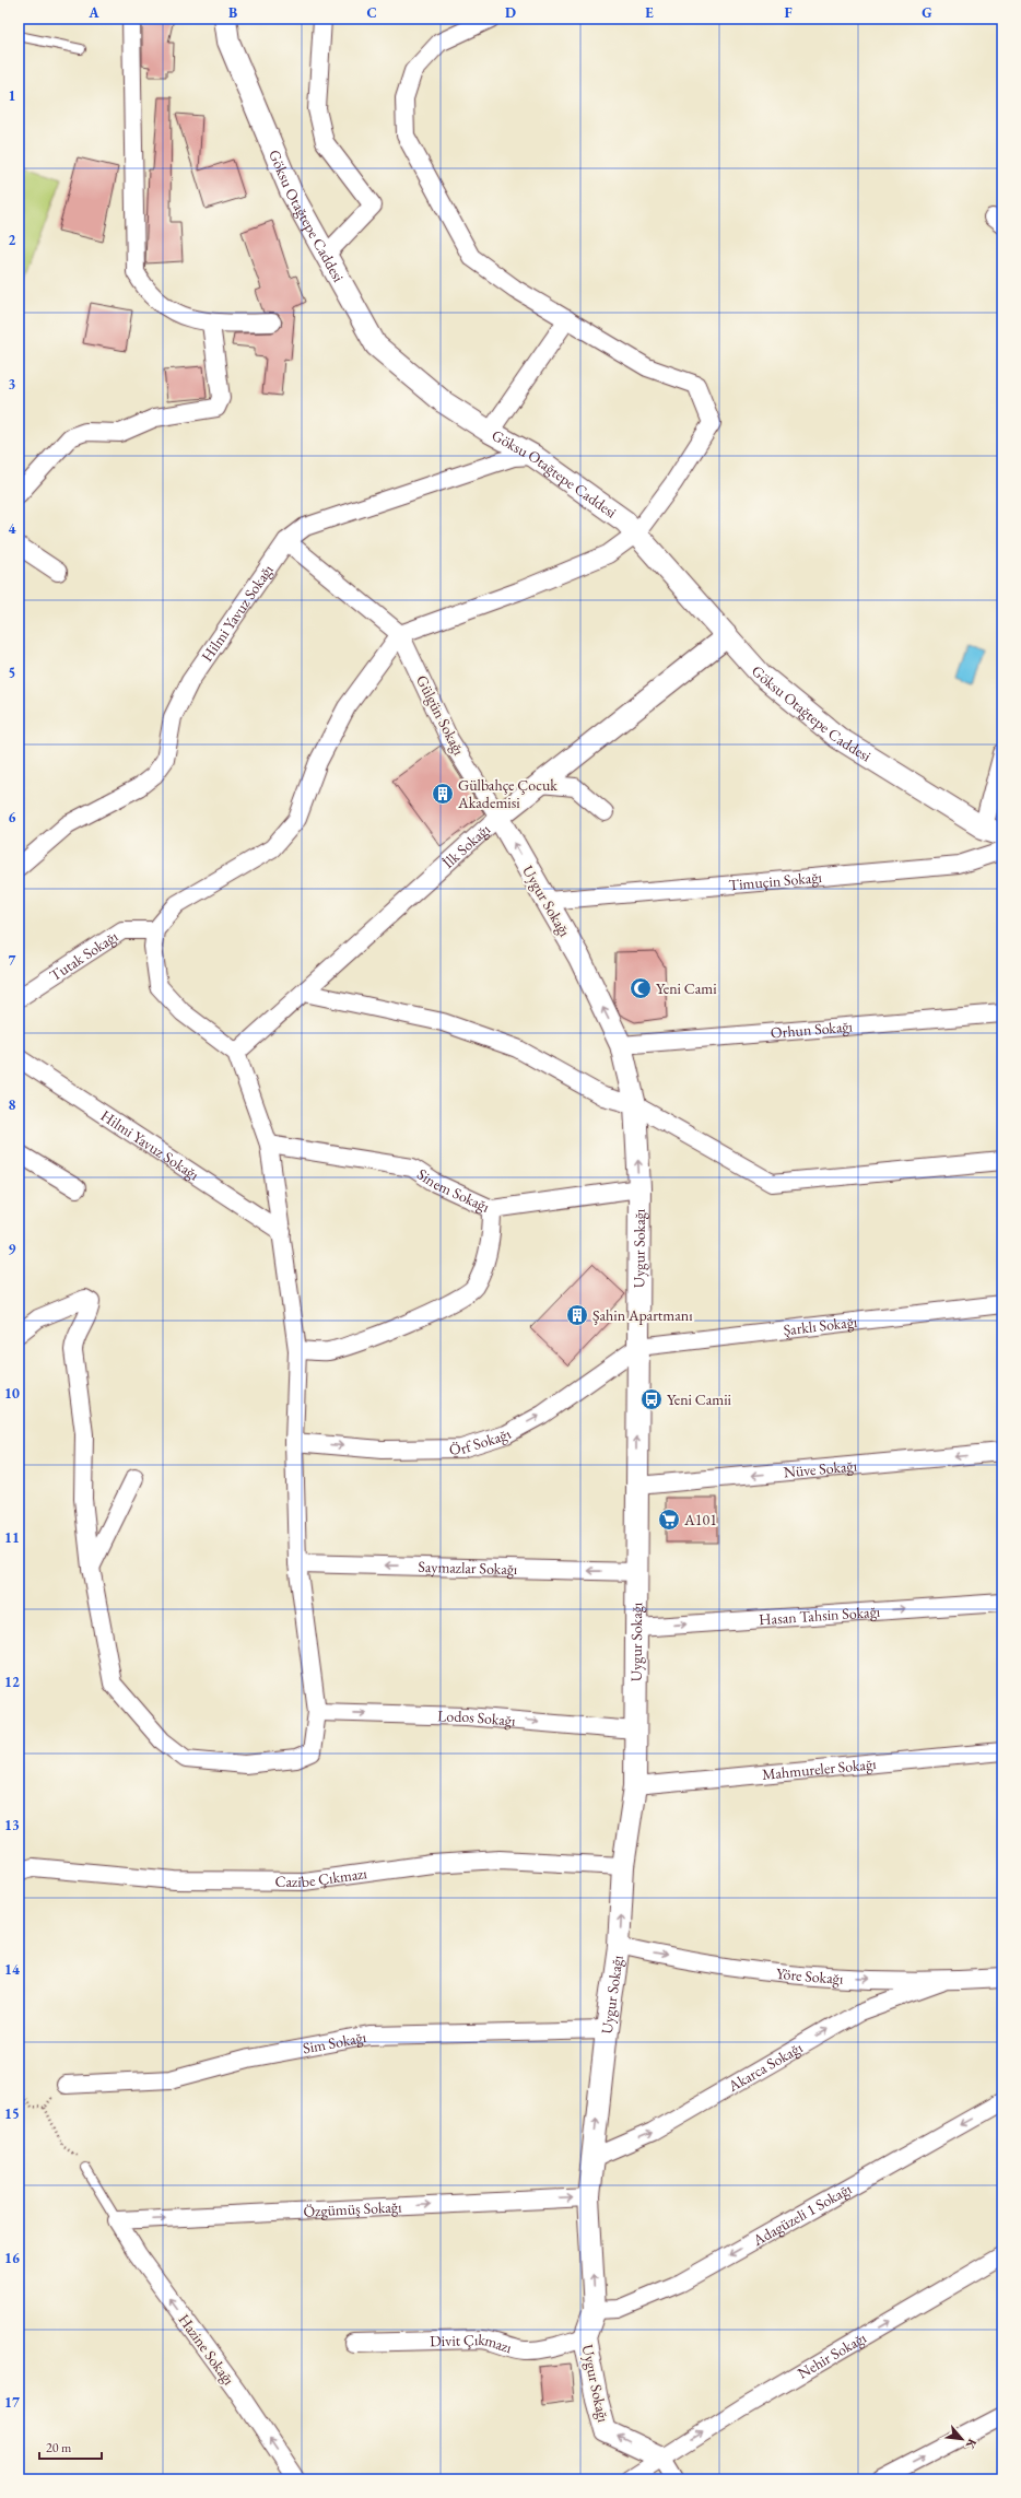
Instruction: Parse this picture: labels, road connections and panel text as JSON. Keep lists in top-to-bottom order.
{
  "streets": {
    "street": [
      "Göksu Otağtepe Caddesi",
      "Hilmi Yavuz Sokağı",
      "Gülgün Sokağı",
      "İlk Sokağı",
      "Timuçin Sokağı",
      "Uygur Sokağı",
      "Tutak Sokağı",
      "Orhun Sokağı",
      "Sinem Sokağı",
      "Şarklı Sokağı",
      "Örf Sokağı",
      "Nüve Sokağı",
      "Saymazlar Sokağı",
      "Hasan Tahsin Sokağı",
      "Lodos Sokağı",
      "Mahmureler Sokağı",
      "Cazibe Çıkmazı",
      "Yöre Sokağı",
      "Sim Sokağı",
      "Akarca Sokağı",
      "Özgümüş Sokağı",
      "Adagüzeli 1 Sokaḡı",
      "Divit Çıkmazı",
      "Hazine Sokaḡı",
      "Nehir Sokağı"
    ]
  },
  "crossings": [
    ["Göksu Otağtepe Caddesi", "Hilmi Yavuz Sokağı"],
    ["Göksu Otağtepe Caddesi", "İlk Sokağı"],
    ["Gülgün Sokağı", "İlk Sokağı"],
    ["Gülgün Sokağı", "Uygur Sokağı"],
    ["İlk Sokağı", "Uygur Sokağı"],
    ["Timuçin Sokağı", "Uygur Sokağı"],
    ["Uygur Sokağı", "Orhun Sokağı"],
    ["Uygur Sokağı", "Sinem Sokağı"],
    ["Uygur Sokağı", "Şarklı Sokağı"],
    ["Uygur Sokağı", "Örf Sokağı"],
    ["Uygur Sokağı", "Nüve Sokağı"],
    ["Uygur Sokağı", "Saymazlar Sokağı"],
    ["Uygur Sokağı", "Hasan Tahsin Sokağı"],
    ["Uygur Sokağı", "Lodos Sokağı"],
    ["Uygur Sokağı", "Mahmureler Sokağı"],
    ["Uygur Sokağı", "Cazibe Çıkmazı"],
    ["Uygur Sokağı", "Yöre Sokağı"],
    ["Uygur Sokağı", "Sim Sokağı"],
    ["Uygur Sokağı", "Akarca Sokağı"],
    ["Uygur Sokağı", "Özgümüş Sokağı"],
    ["Uygur Sokağı", "Adagüzeli 1 Sokaḡı"],
    ["Uygur Sokağı", "Divit Çıkmazı"],
    ["Uygur Sokağı", "Nehir Sokağı"],
    ["Şarklı Sokağı", "Örf Sokağı"],
    ["Yöre Sokağı", "Akarca Sokağı"],
    ["Özgümüş Sokağı", "Hazine Sokaḡı"]
  ],
  "one_way": [
    "Uygur Sokağı",
    "Örf Sokağı",
    "Nüve Sokağı",
    "Saymazlar Sokağı",
    "Hasan Tahsin Sokağı",
    "Lodos Sokağı",
    "Yöre Sokağı",
    "Akarca Sokağı",
    "Özgümüş Sokağı",
    "Adagüzeli 1 Sokaḡı",
    "Hazine Sokaḡı"
  ],
  "places": {
    "building": ["Gülbahçe Çocuk Akademisi", "Şahin Apartmanı"],
    "mosque": ["Yeni Cami"],
    "bus stop": ["Yeni Camii"],
    "supermarket": ["A101"]
  },
  "scale_bar": "20 m",
  "north": "bottom right",
  "grid": {
    "columns": [
      "A",
      "B",
      "C",
      "D",
      "E",
      "F",
      "G"
    ],
    "rows": [
      "1",
      "2",
      "3",
      "4",
      "5",
      "6",
      "7",
      "8",
      "9",
      "10",
      "11",
      "12",
      "13",
      "14",
      "15",
      "16",
      "17"
    ]
  }
}
